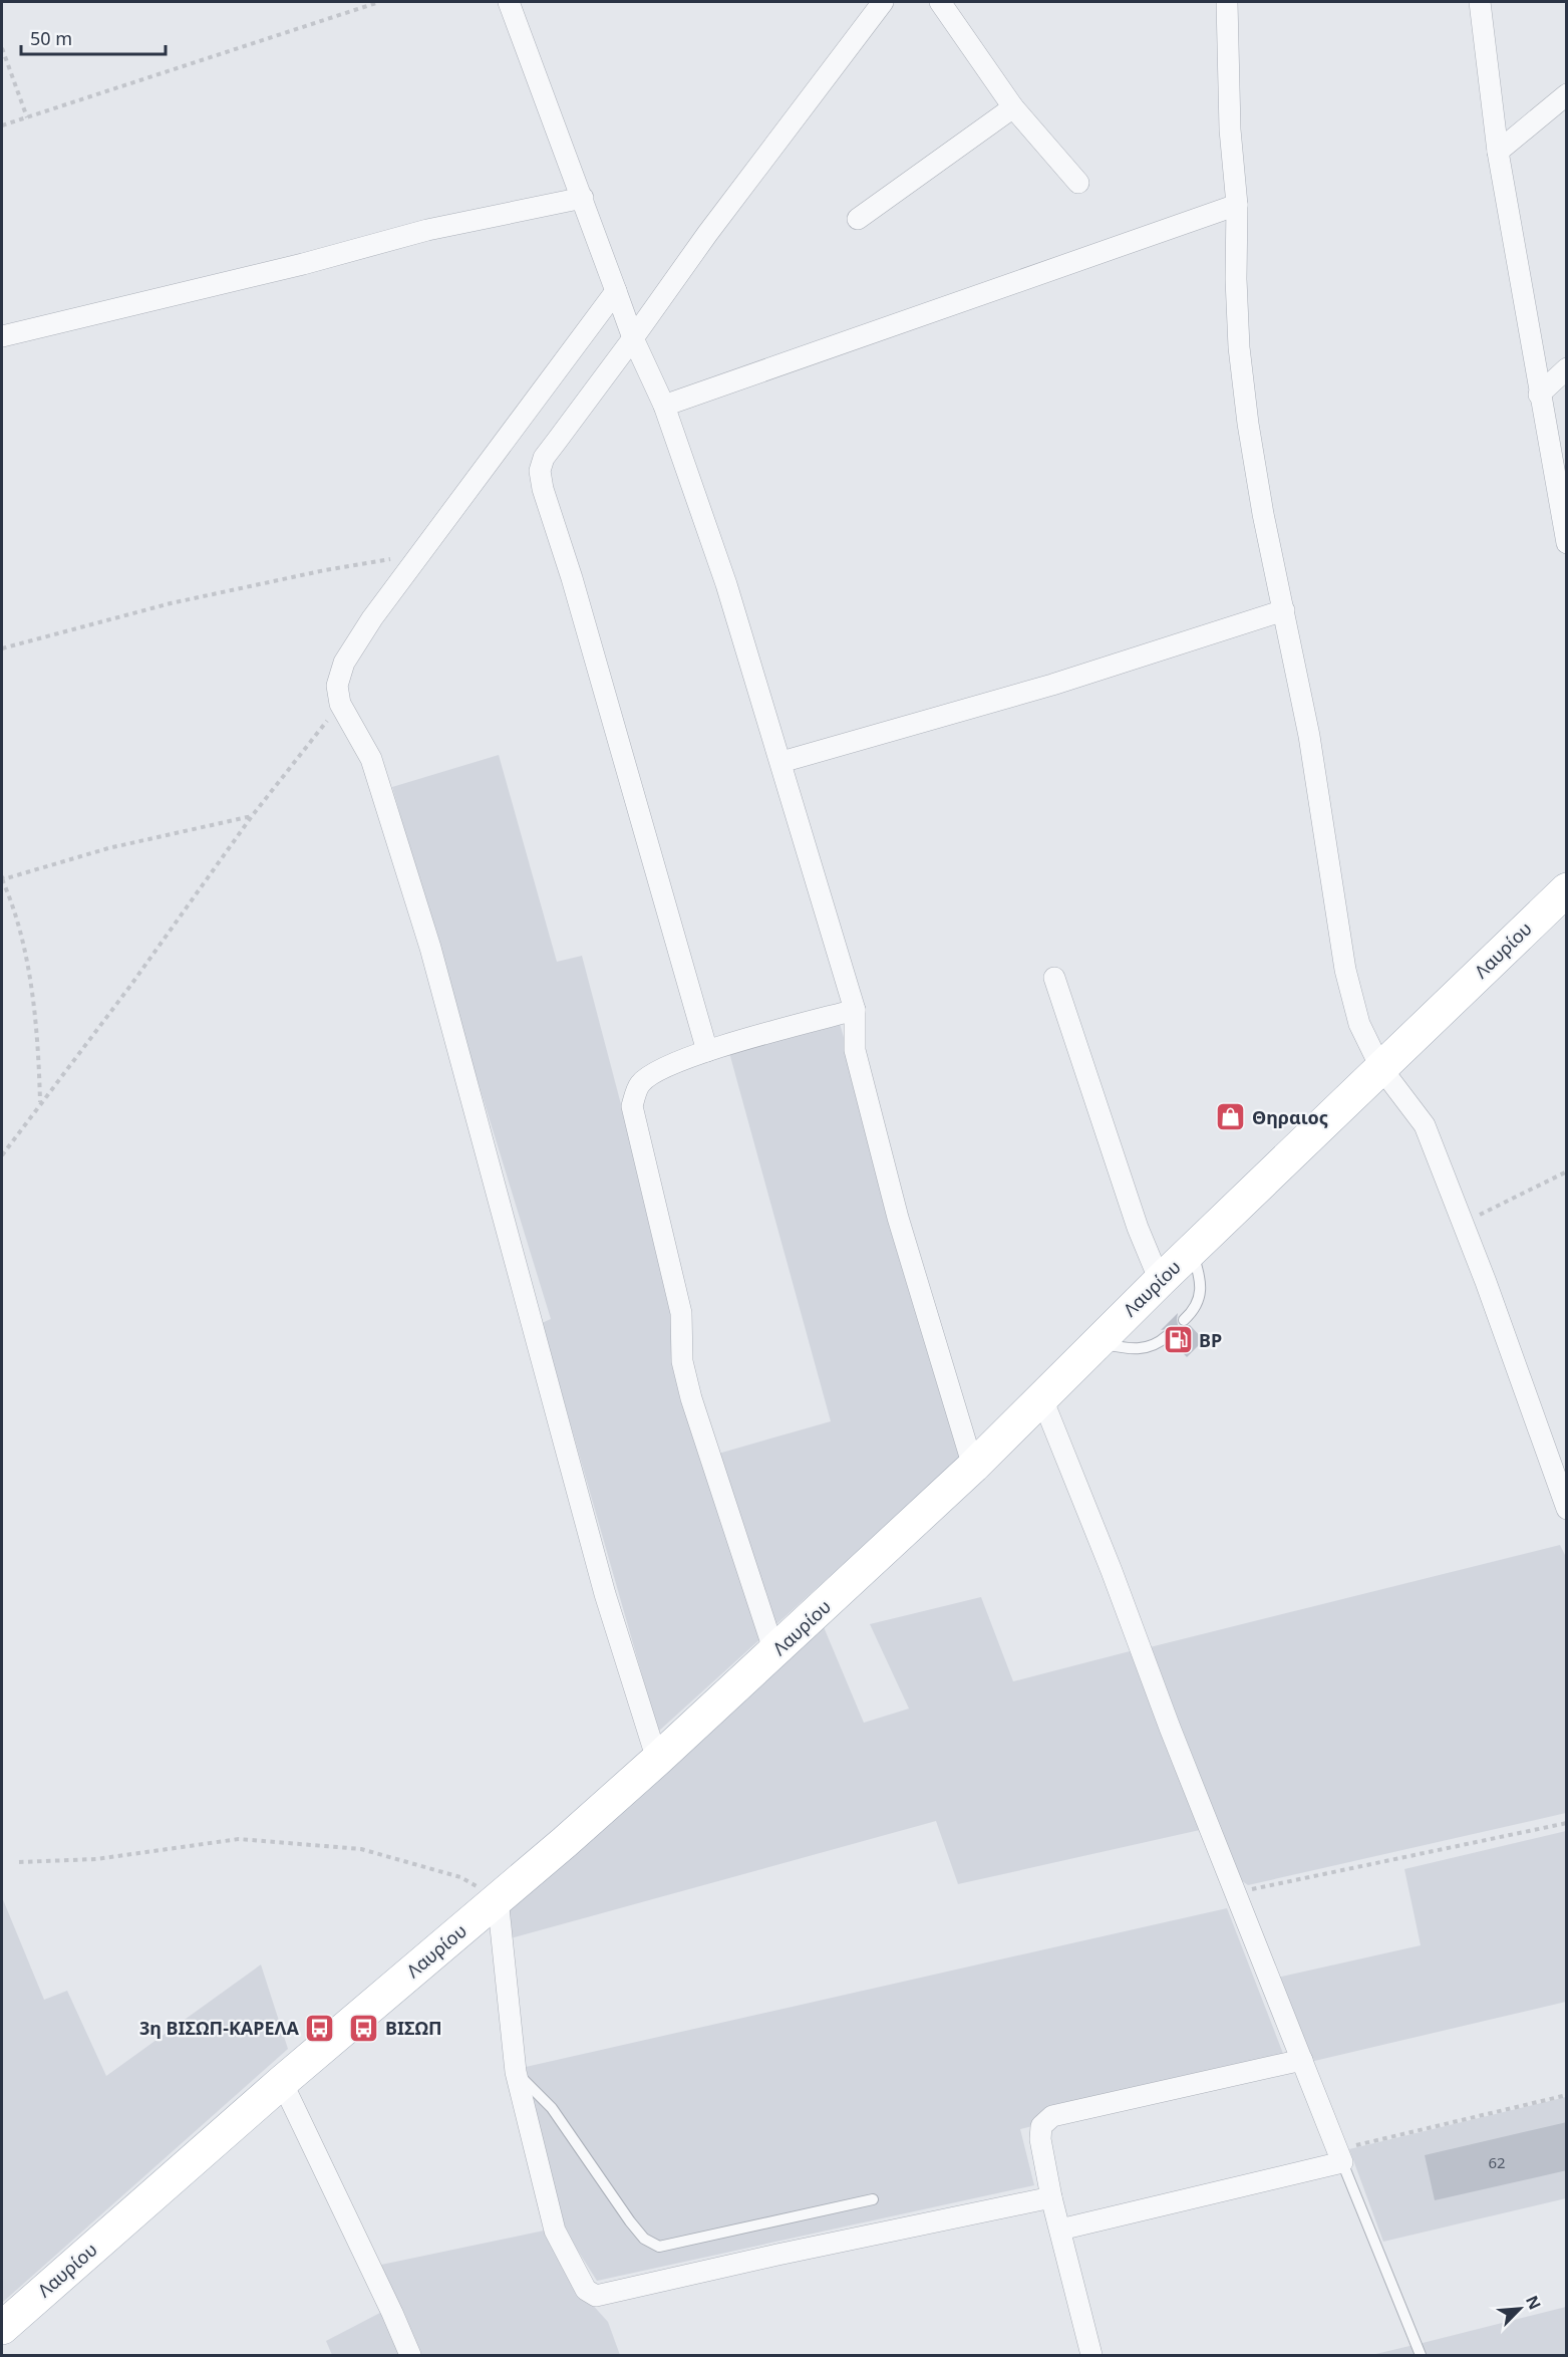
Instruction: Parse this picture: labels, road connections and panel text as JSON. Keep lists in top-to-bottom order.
{
  "streets": {
    "main road": ["Λαυρίου"]
  },
  "places": {
    "shop": ["Θηραιος"],
    "fuel station": ["BP"],
    "bus stop": ["3η ΒΙΣΩΠ-ΚΑΡΕΛΑ", "ΒΙΣΩΠ"]
  },
  "house_numbers": ["62"],
  "scale_bar": "50 m",
  "north": "top right"
}
